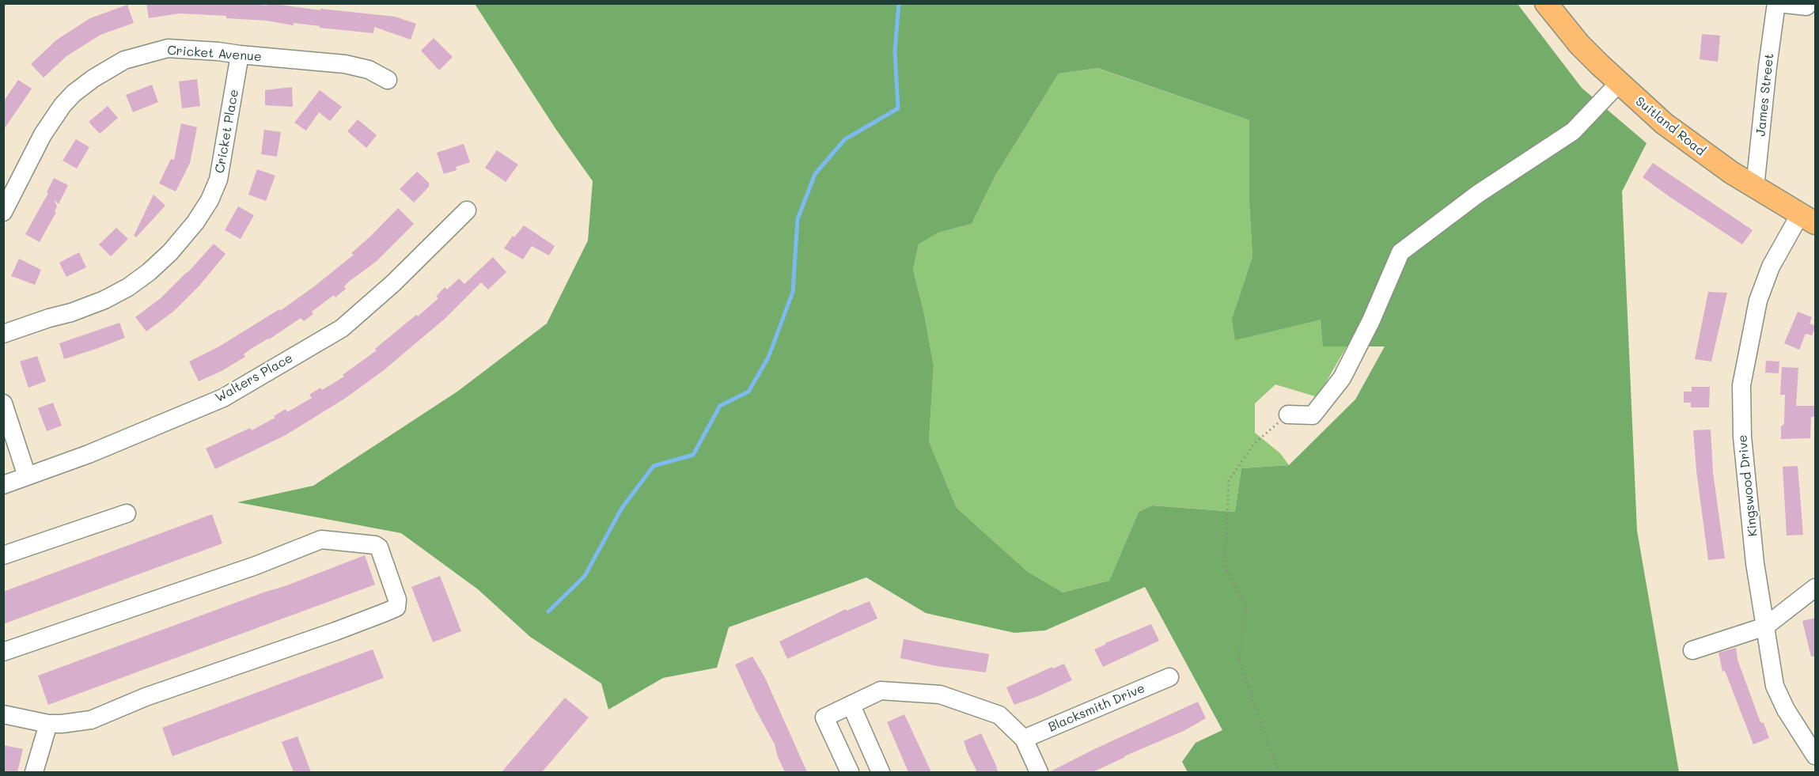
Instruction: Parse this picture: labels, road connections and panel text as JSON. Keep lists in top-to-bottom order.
{
  "streets": {
    "main road": ["Suitland Road"],
    "street": [
      "Cricket Avenue",
      "James Street",
      "Cricket Place",
      "Walters Place",
      "Kingswood Drive",
      "Blacksmith Drive"
    ]
  },
  "crossings": [
    ["Cricket Avenue", "Cricket Place"],
    ["James Street", "Suitland Road"],
    ["Suitland Road", "Kingswood Drive"]
  ]
}
